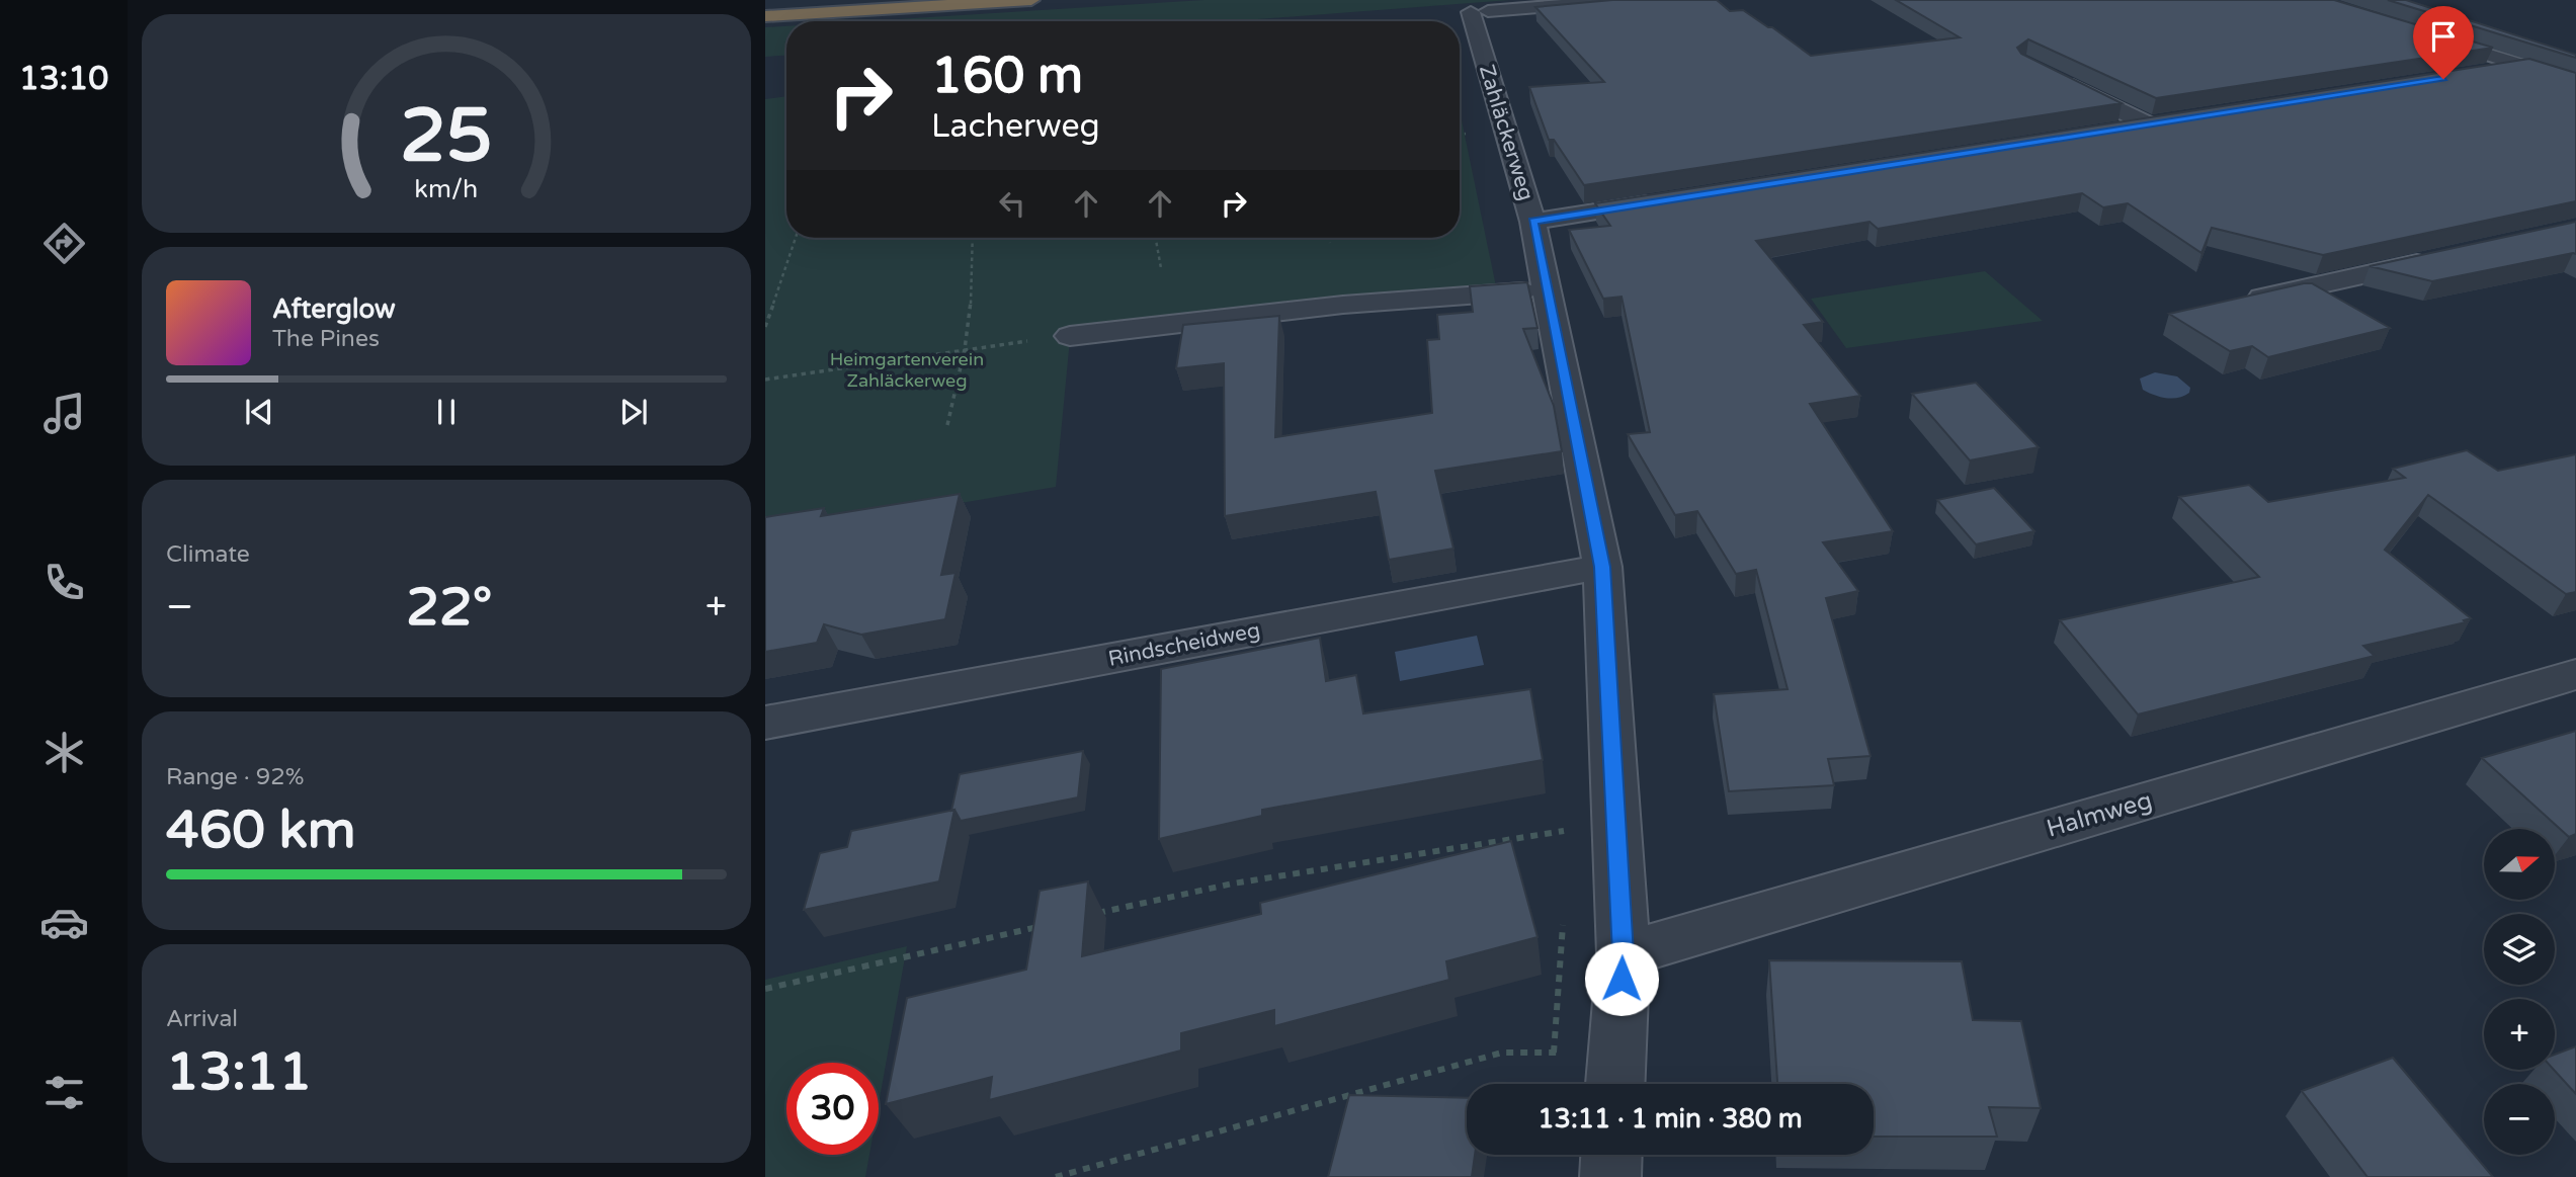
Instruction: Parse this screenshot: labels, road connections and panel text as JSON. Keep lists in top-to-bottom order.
{
  "streets": {
    "street": ["Zahläckerweg", "Rindscheidweg", "Halmweg"]
  },
  "crossings": [
    ["Zahläckerweg", "Rindscheidweg"],
    ["Zahläckerweg", "Halmweg"]
  ],
  "parks": ["Heimgartenverein Zahläckerweg"],
  "north": "right",
  "page": {
    "tabs": "13:10",
    "turn": ["160 m", "Lacherweg"],
    "song": ["Afterglow", "The Pines"],
    "tile": [
      "Climate",
      ["Range · 92%", "460 km"],
      ["Arrival", "13:11"]
    ],
    "heat": ["−", "22°", "+"],
    "map_buttons": ["+", "−"],
    "limit": "30",
    "trip": "13:11 · 1 min · 380 m",
    "gauge": ["25", "km/h"]
  }
}
